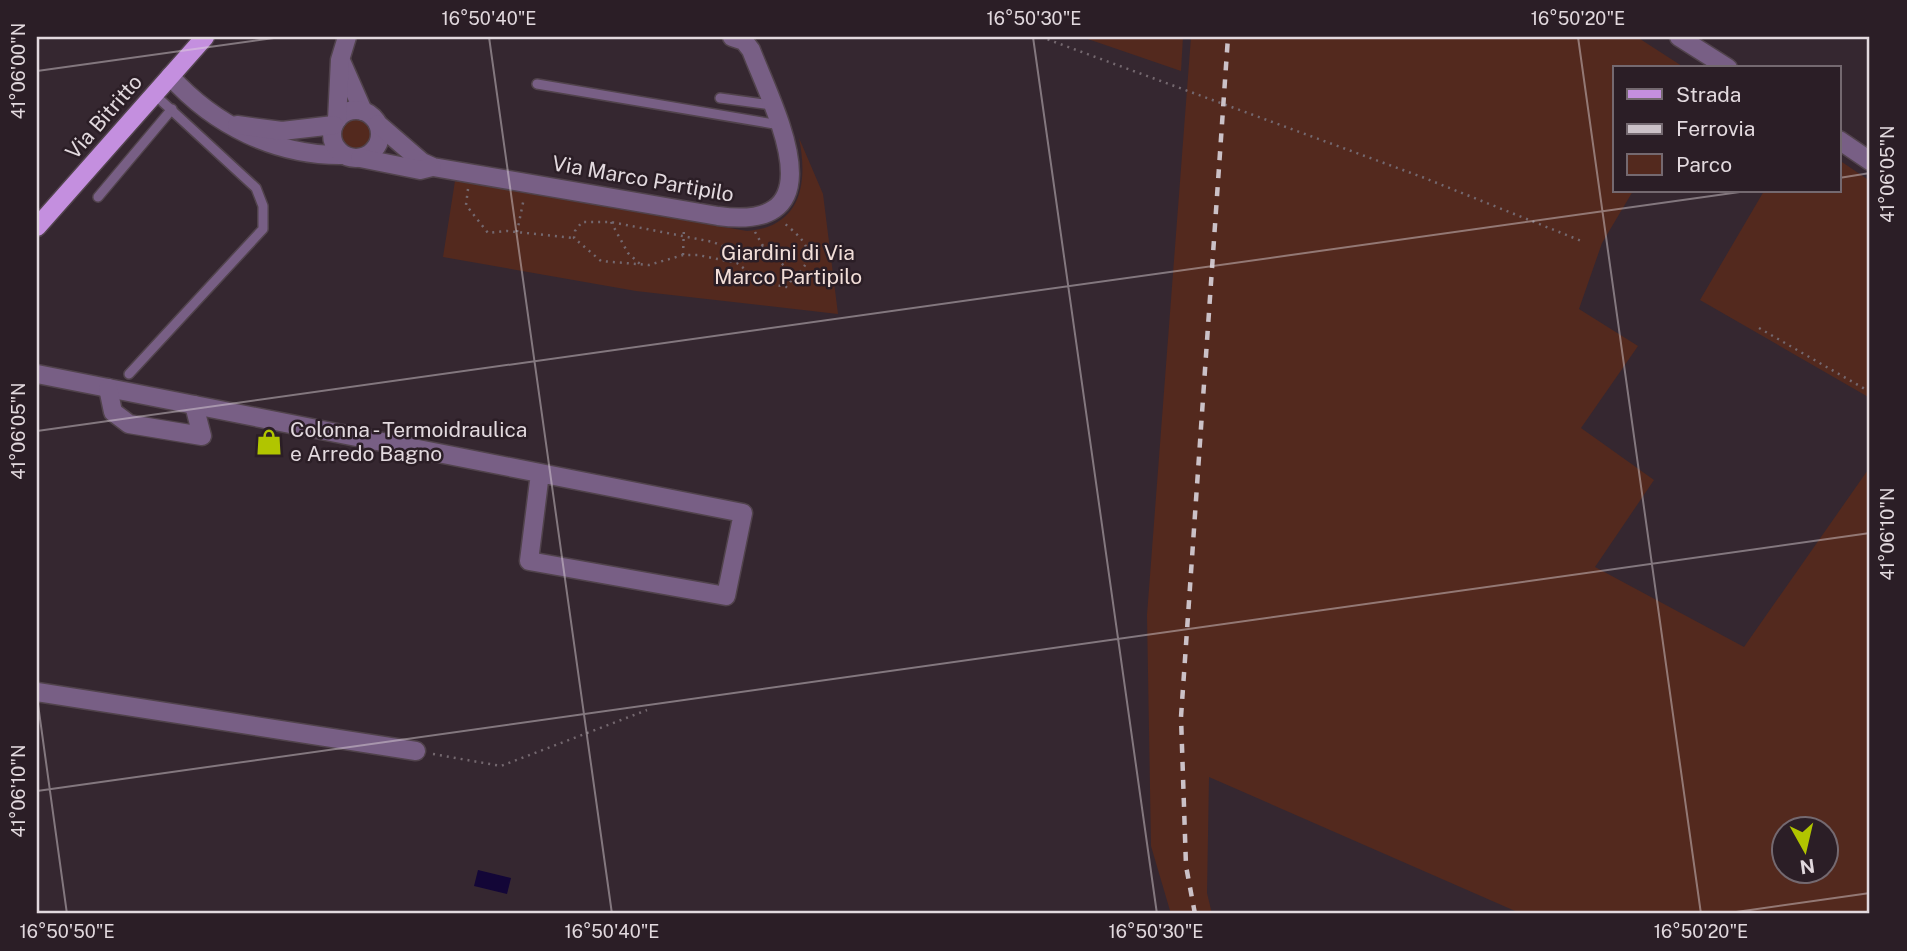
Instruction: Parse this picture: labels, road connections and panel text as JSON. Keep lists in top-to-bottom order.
{
  "streets": {
    "main road": ["Via Bitritto"],
    "street": ["Via Marco Partipilo"]
  },
  "crossings": [
    ["Via Bitritto", "Via Marco Partipilo"]
  ],
  "parks": ["Giardini di Via Marco Partipilo"],
  "places": {
    "shop": ["Colonna - Termoidraulica e Arredo Bagno"]
  },
  "legend": ["Strada", "Ferrovia", "Parco"],
  "north": "bottom",
  "coordinates": [
    "16°50'40\"E",
    "16°50'30\"E",
    "16°50'20\"E",
    "41°06'00\"N",
    "41°06'05\"N",
    "41°06'10\"N",
    "16°50'50\"E"
  ]
}
